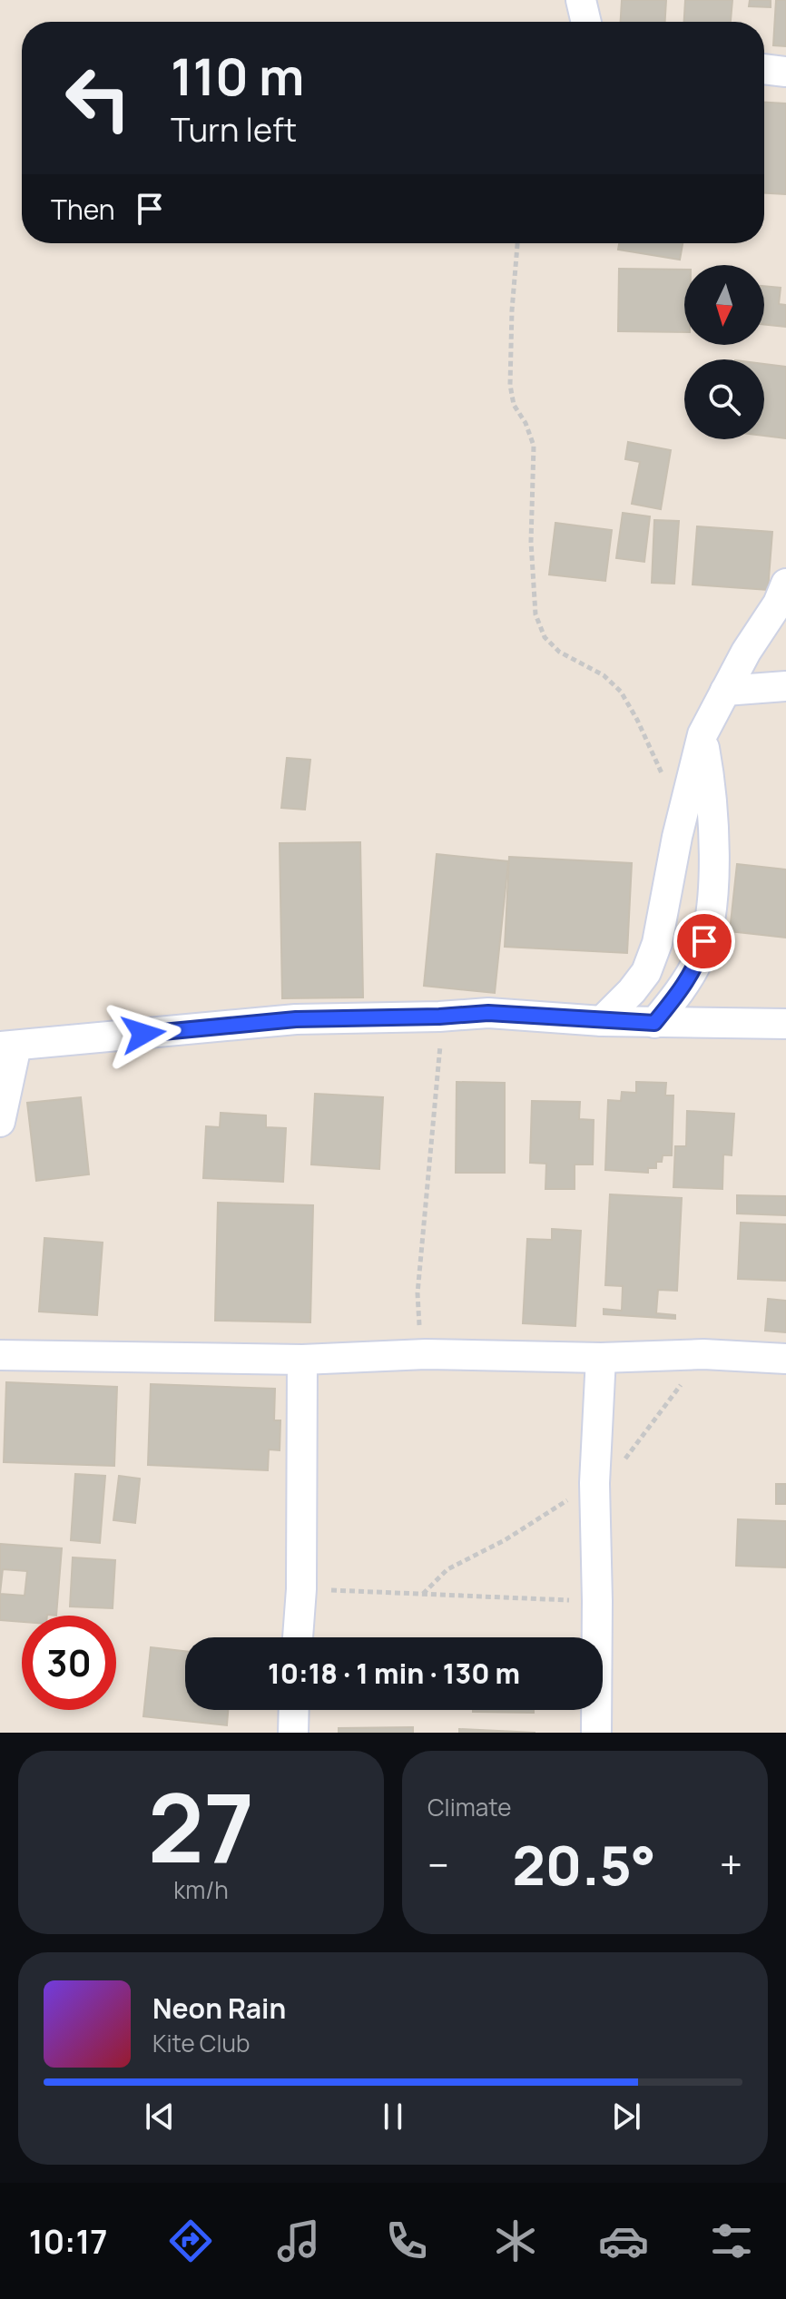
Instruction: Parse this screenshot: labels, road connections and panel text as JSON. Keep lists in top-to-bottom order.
{
  "north": "bottom",
  "page": {
    "turn": ["110 m", "Turn left"],
    "then": "Then",
    "limit": "30",
    "trip": "10:18 · 1 min · 130 m",
    "tile": [
      ["27", "km/h"],
      "Climate"
    ],
    "heat": ["−", "20.5°", "+"],
    "song": ["Neon Rain", "Kite Club"],
    "tabs": "10:17"
  }
}
